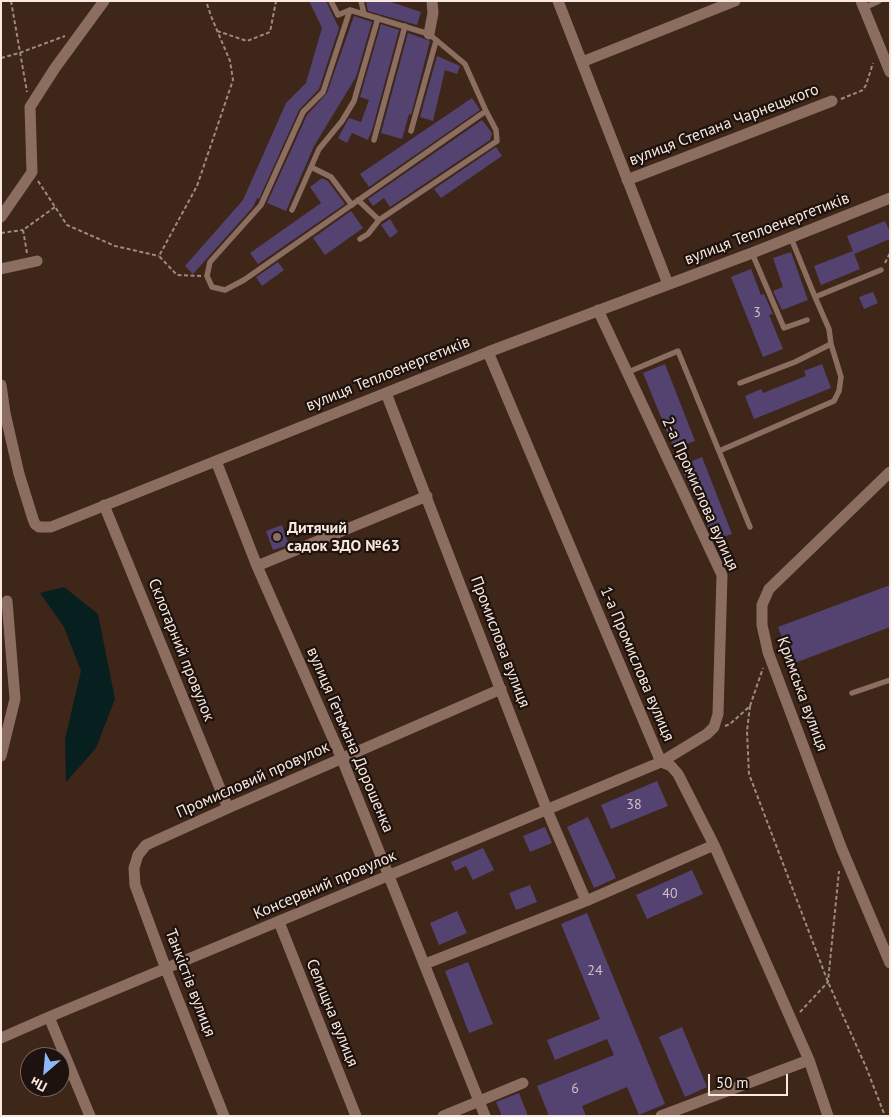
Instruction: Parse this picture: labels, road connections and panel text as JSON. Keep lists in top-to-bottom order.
{
  "streets": {
    "street": [
      "вулиця Степана Чарнецького",
      "вулиця Теплоенергетиків",
      "2-а Промислова вулиця",
      "Промислова вулиця",
      "Склотарний провулок",
      "1-а Промислова вулиця",
      "Кримська вулиця",
      "вулиця Гетьмана Дорошенка",
      "Промисловий провулок",
      "Консервний провулок",
      "Танкістів вулиця",
      "Селищна вулиця"
    ]
  },
  "crossings": [
    ["вулиця Теплоенергетиків", "2-а Промислова вулиця"],
    ["вулиця Теплоенергетиків", "Промислова вулиця"],
    ["вулиця Теплоенергетиків", "Склотарний провулок"],
    ["вулиця Теплоенергетиків", "1-а Промислова вулиця"],
    ["вулиця Теплоенергетиків", "вулиця Гетьмана Дорошенка"],
    ["Промислова вулиця", "Промисловий провулок"],
    ["Промислова вулиця", "Консервний провулок"],
    ["Склотарний провулок", "Промисловий провулок"],
    ["1-а Промислова вулиця", "Консервний провулок"],
    ["вулиця Гетьмана Дорошенка", "Промисловий провулок"],
    ["вулиця Гетьмана Дорошенка", "Консервний провулок"],
    ["Промисловий провулок", "Танкістів вулиця"],
    ["Консервний провулок", "Танкістів вулиця"],
    ["Консервний провулок", "Селищна вулиця"]
  ],
  "places": ["Дитячий садок ЗДО №63"],
  "house_numbers": [
    "3",
    "38",
    "40",
    "24",
    "6"
  ],
  "scale_bar": "50 m",
  "north": "bottom left"
}
